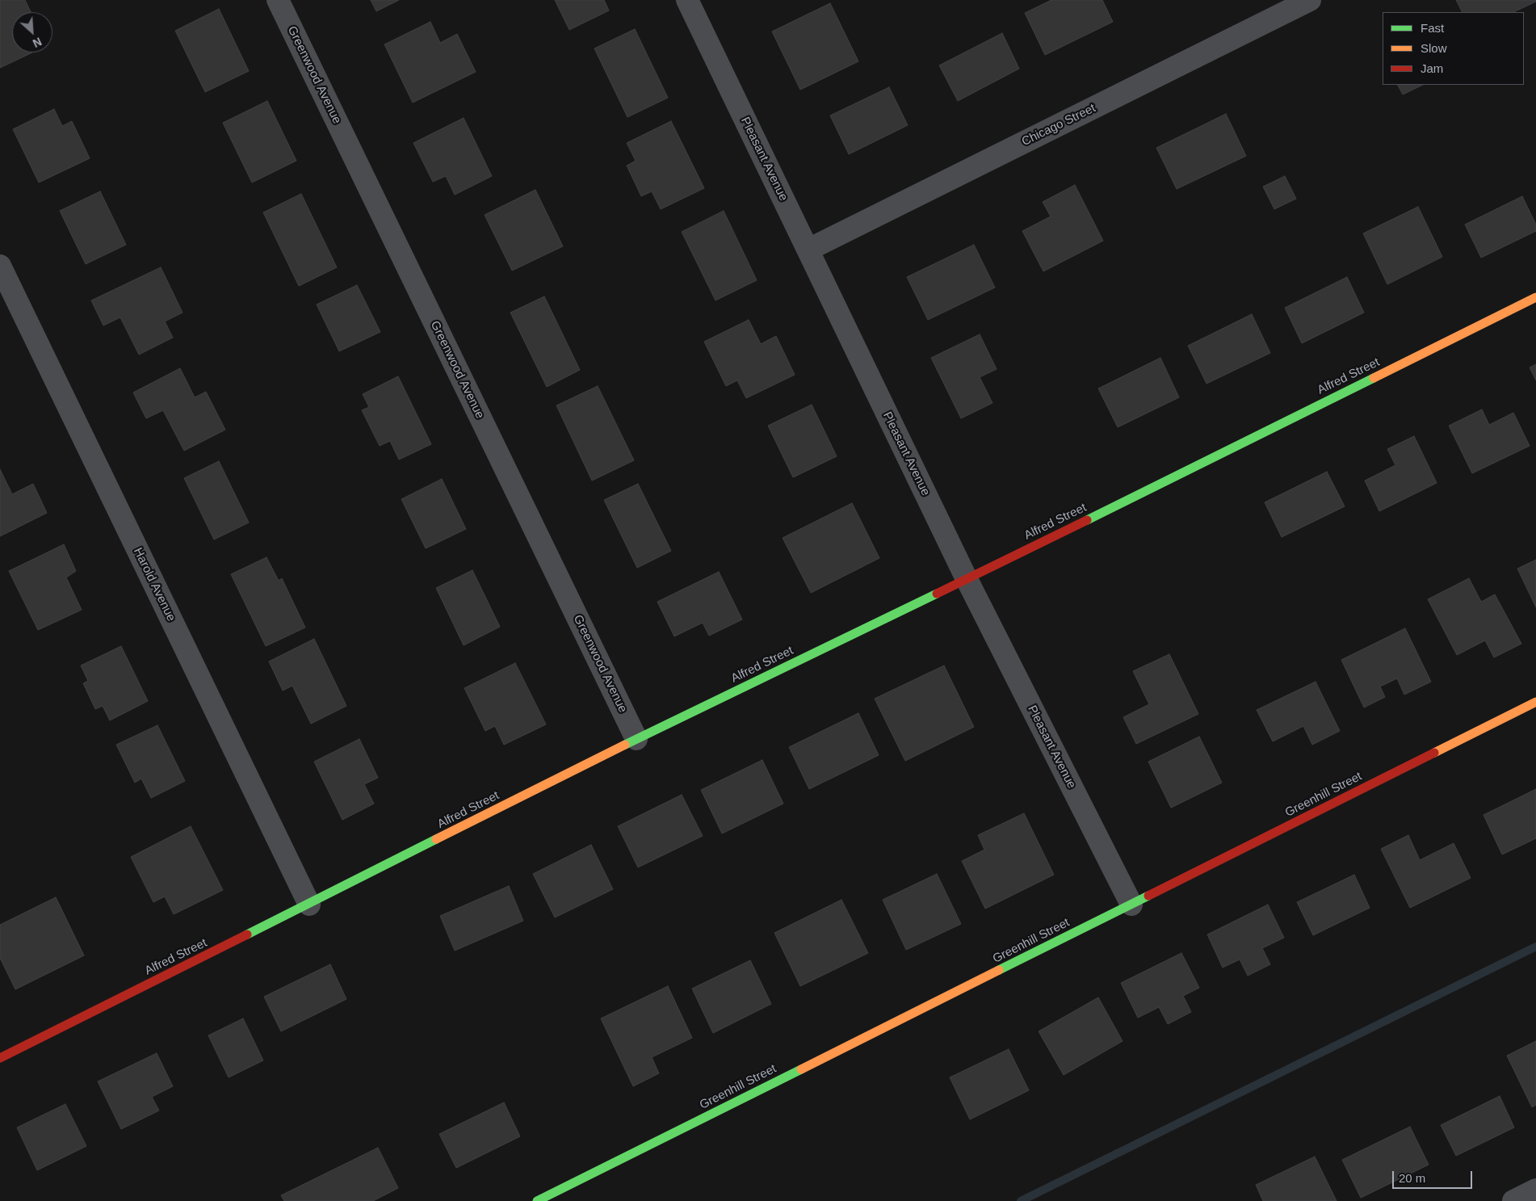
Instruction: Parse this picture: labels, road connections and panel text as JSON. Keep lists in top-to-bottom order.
{
  "streets": {
    "street": [
      "Greenwood Avenue",
      "Chicago Street",
      "Pleasant Avenue",
      "Alfred Street",
      "Harold Avenue",
      "Greenhill Street"
    ]
  },
  "crossings": [
    ["Greenwood Avenue", "Alfred Street"],
    ["Chicago Street", "Pleasant Avenue"],
    ["Pleasant Avenue", "Alfred Street"],
    ["Pleasant Avenue", "Greenhill Street"],
    ["Alfred Street", "Harold Avenue"]
  ],
  "legend": ["Fast", "Slow", "Jam"],
  "scale_bar": "20 m",
  "north": "bottom right"
}
